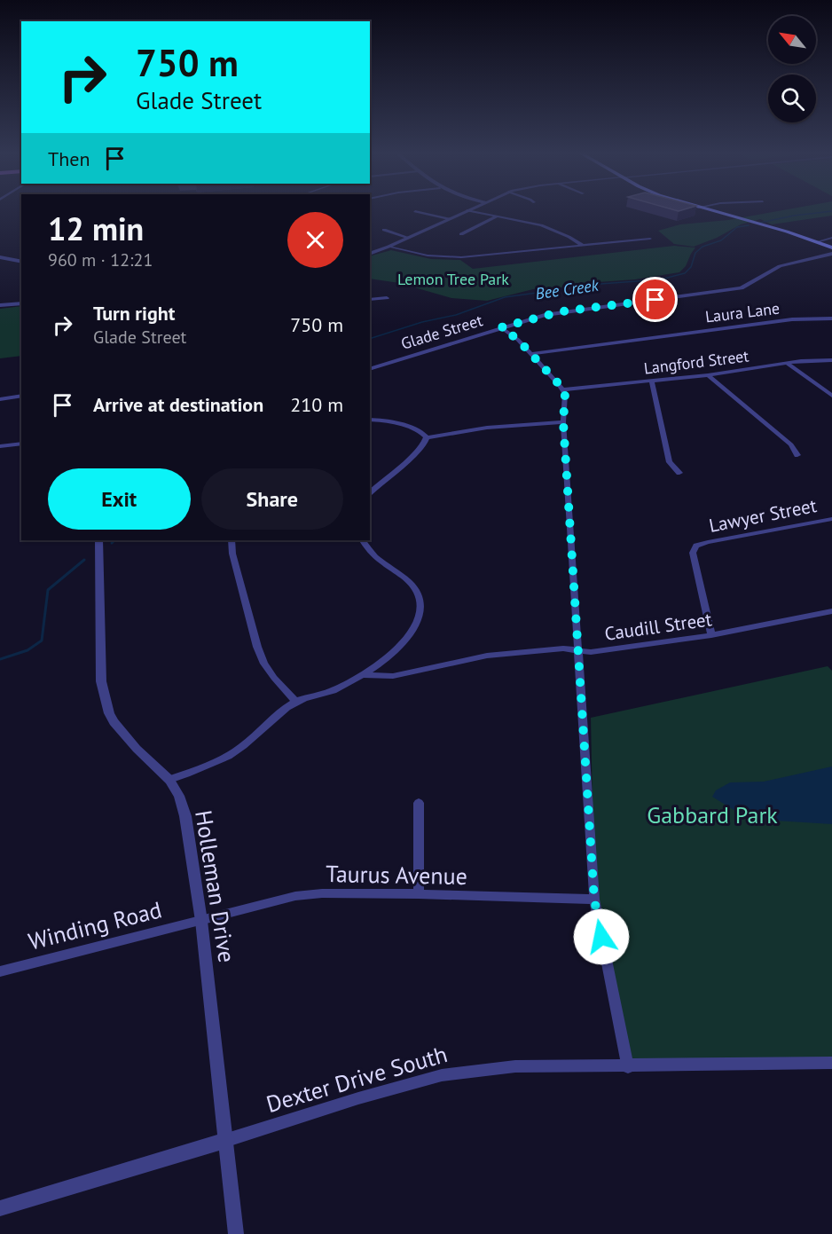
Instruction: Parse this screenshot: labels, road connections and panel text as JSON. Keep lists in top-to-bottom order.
{
  "streets": {
    "street": [
      "Laura Lane",
      "Glade Street",
      "Langford Street",
      "Lawyer Street",
      "Caudill Street",
      "Taurus Avenue",
      "Holleman Drive",
      "Winding Road",
      "Dexter Drive South"
    ]
  },
  "crossings": [
    ["Lawyer Street", "Caudill Street"],
    ["Taurus Avenue", "Holleman Drive"],
    ["Taurus Avenue", "Winding Road"],
    ["Holleman Drive", "Winding Road"],
    ["Holleman Drive", "Dexter Drive South"]
  ],
  "water": ["Bee Creek"],
  "parks": ["Lemon Tree Park", "Gabbard Park"],
  "north": "top left",
  "page": {
    "turn": ["750 m", "Glade Street"],
    "then": "Then",
    "heading": ["12 min", "960 m · 12:21"],
    "list": [
      {
        "name": "Turn right",
        "note": "Glade Street",
        "value": "750 m"
      },
      {
        "name": "Arrive at destination",
        "value": "210 m"
      }
    ],
    "buttons": ["Exit", "Share"]
  }
}
